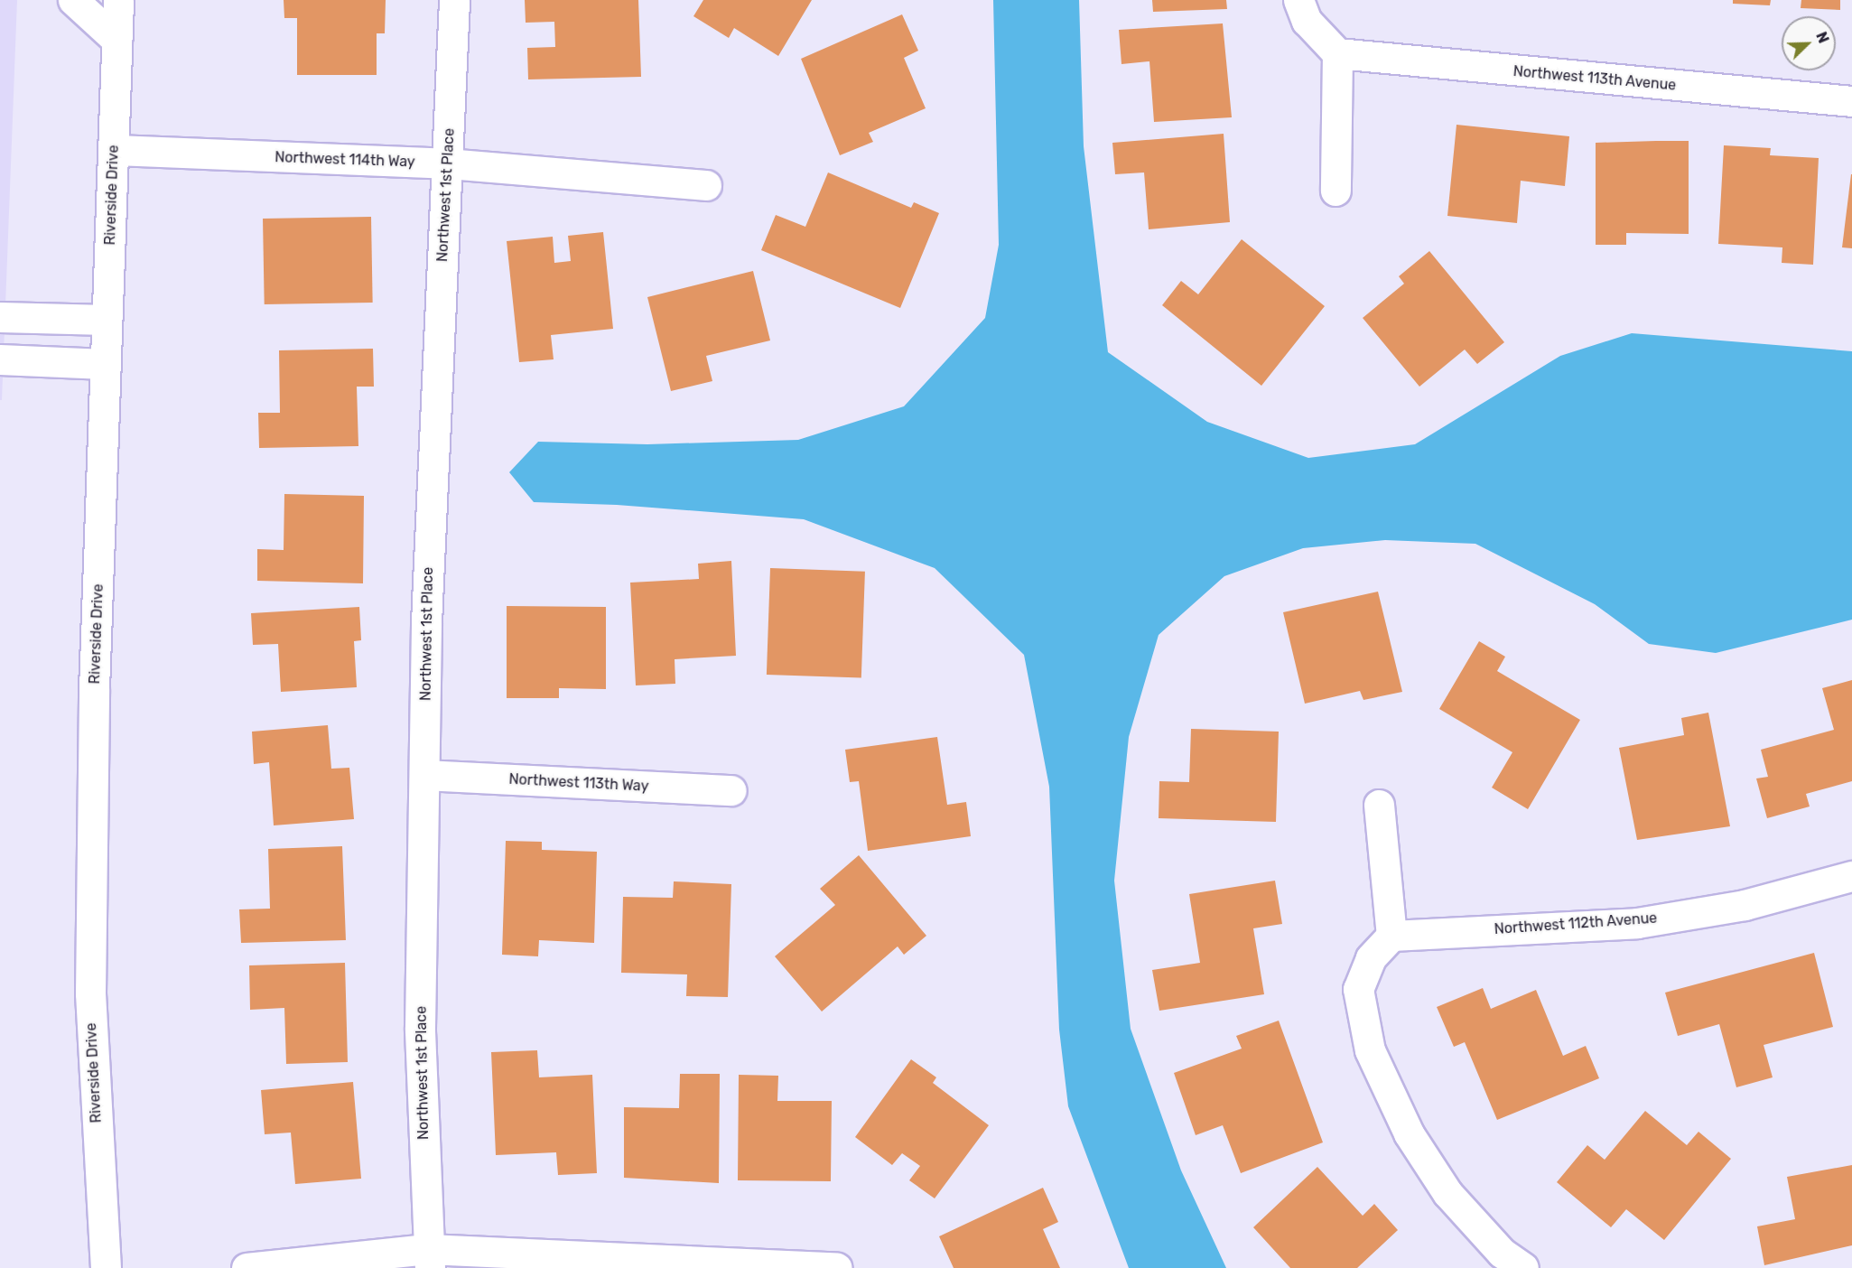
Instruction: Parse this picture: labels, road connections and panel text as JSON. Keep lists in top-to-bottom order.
{
  "streets": {
    "street": [
      "Northwest 113th Avenue",
      "Northwest 114th Way",
      "Riverside Drive",
      "Northwest 1st Place",
      "Northwest 113th Way",
      "Northwest 112th Avenue"
    ]
  },
  "crossings": [
    ["Northwest 114th Way", "Riverside Drive"],
    ["Northwest 114th Way", "Northwest 1st Place"],
    ["Northwest 1st Place", "Northwest 113th Way"]
  ],
  "north": "top right"
}
